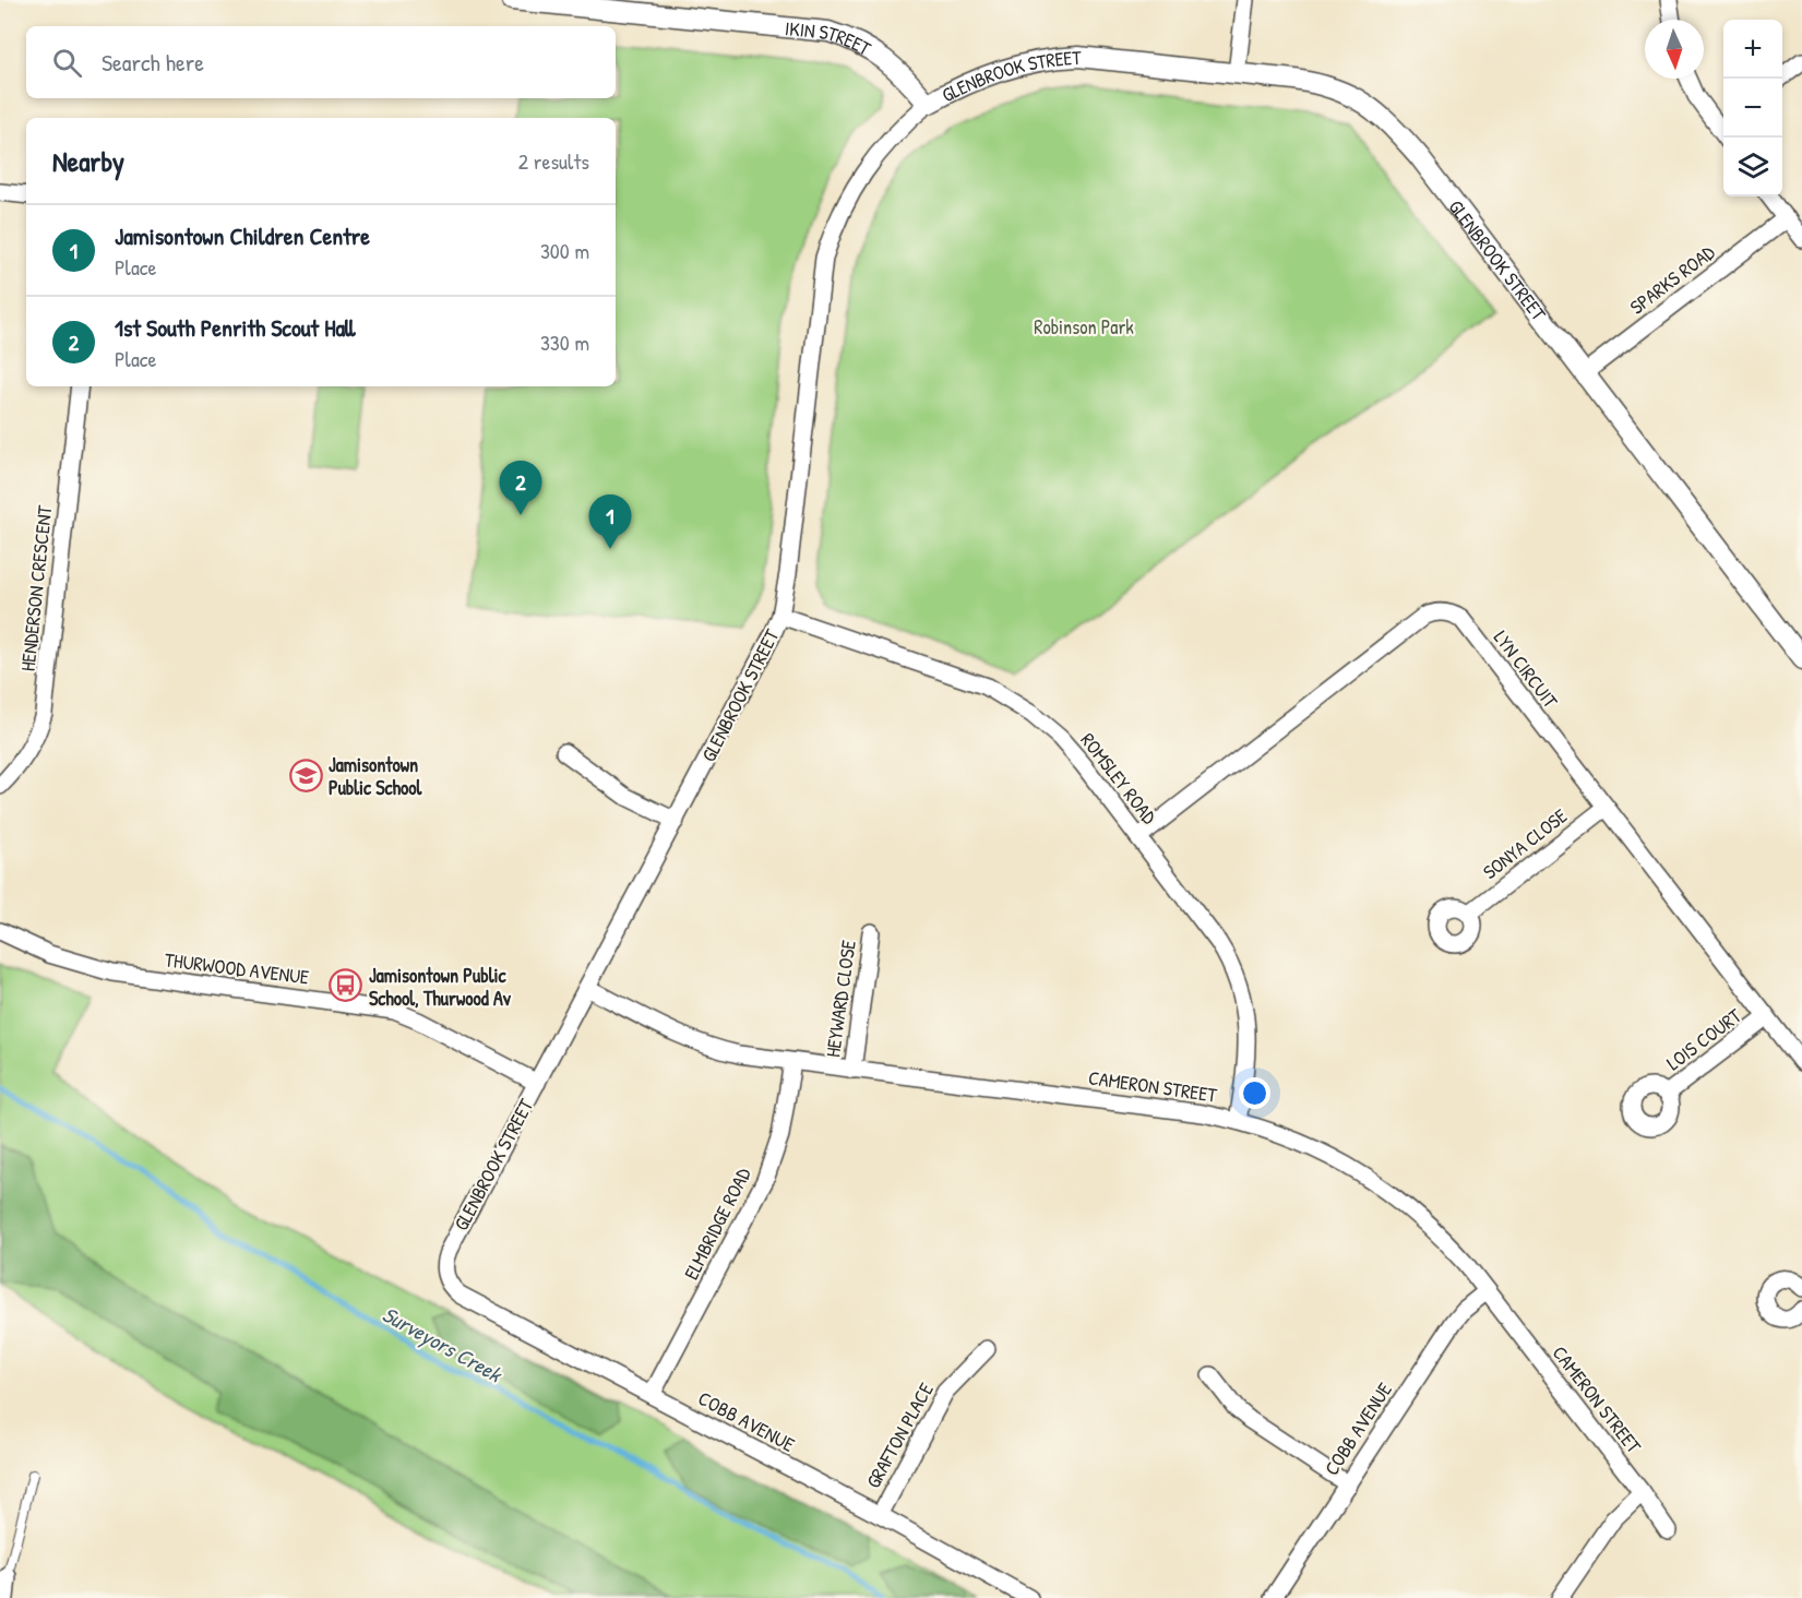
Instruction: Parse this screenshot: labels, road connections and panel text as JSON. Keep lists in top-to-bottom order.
{
  "streets": {
    "street": [
      "IKIN STREET",
      "GLENBROOK STREET",
      "SPARKS ROAD",
      "HENDERSON CRESCENT",
      "LYN CIRCUIT",
      "ROMSLEY ROAD",
      "SONYA CLOSE",
      "THURWOOD AVENUE",
      "HEYWARD CLOSE",
      "LOIS COURT",
      "CAMERON STREET",
      "ELMBRIDGE ROAD",
      "COBB AVENUE",
      "GRAFTON PLACE"
    ]
  },
  "crossings": [
    ["IKIN STREET", "GLENBROOK STREET"],
    ["GLENBROOK STREET", "SPARKS ROAD"],
    ["GLENBROOK STREET", "ROMSLEY ROAD"],
    ["GLENBROOK STREET", "THURWOOD AVENUE"],
    ["GLENBROOK STREET", "CAMERON STREET"],
    ["GLENBROOK STREET", "COBB AVENUE"],
    ["LYN CIRCUIT", "ROMSLEY ROAD"],
    ["LYN CIRCUIT", "SONYA CLOSE"],
    ["LYN CIRCUIT", "LOIS COURT"],
    ["ROMSLEY ROAD", "CAMERON STREET"],
    ["HEYWARD CLOSE", "CAMERON STREET"],
    ["CAMERON STREET", "ELMBRIDGE ROAD"],
    ["CAMERON STREET", "COBB AVENUE"],
    ["ELMBRIDGE ROAD", "COBB AVENUE"],
    ["COBB AVENUE", "GRAFTON PLACE"]
  ],
  "water": ["Surveyors Creek"],
  "parks": ["Robinson Park"],
  "places": {
    "school or university": ["Jamisontown Public School"],
    "bus stop": ["Jamisontown Public School, Thurwood Av"]
  },
  "north": "bottom",
  "page": {
    "map_buttons": ["+", "−"],
    "search": "Search here",
    "heading": ["Nearby", "2 results"],
    "list": [
      {
        "mark": "1",
        "name": "Jamisontown Children Centre",
        "note": "Place",
        "value": "300 m"
      },
      {
        "mark": "2",
        "name": "1st South Penrith Scout Hall",
        "note": "Place",
        "value": "330 m"
      }
    ],
    "pins": ["2", "1"]
  }
}
